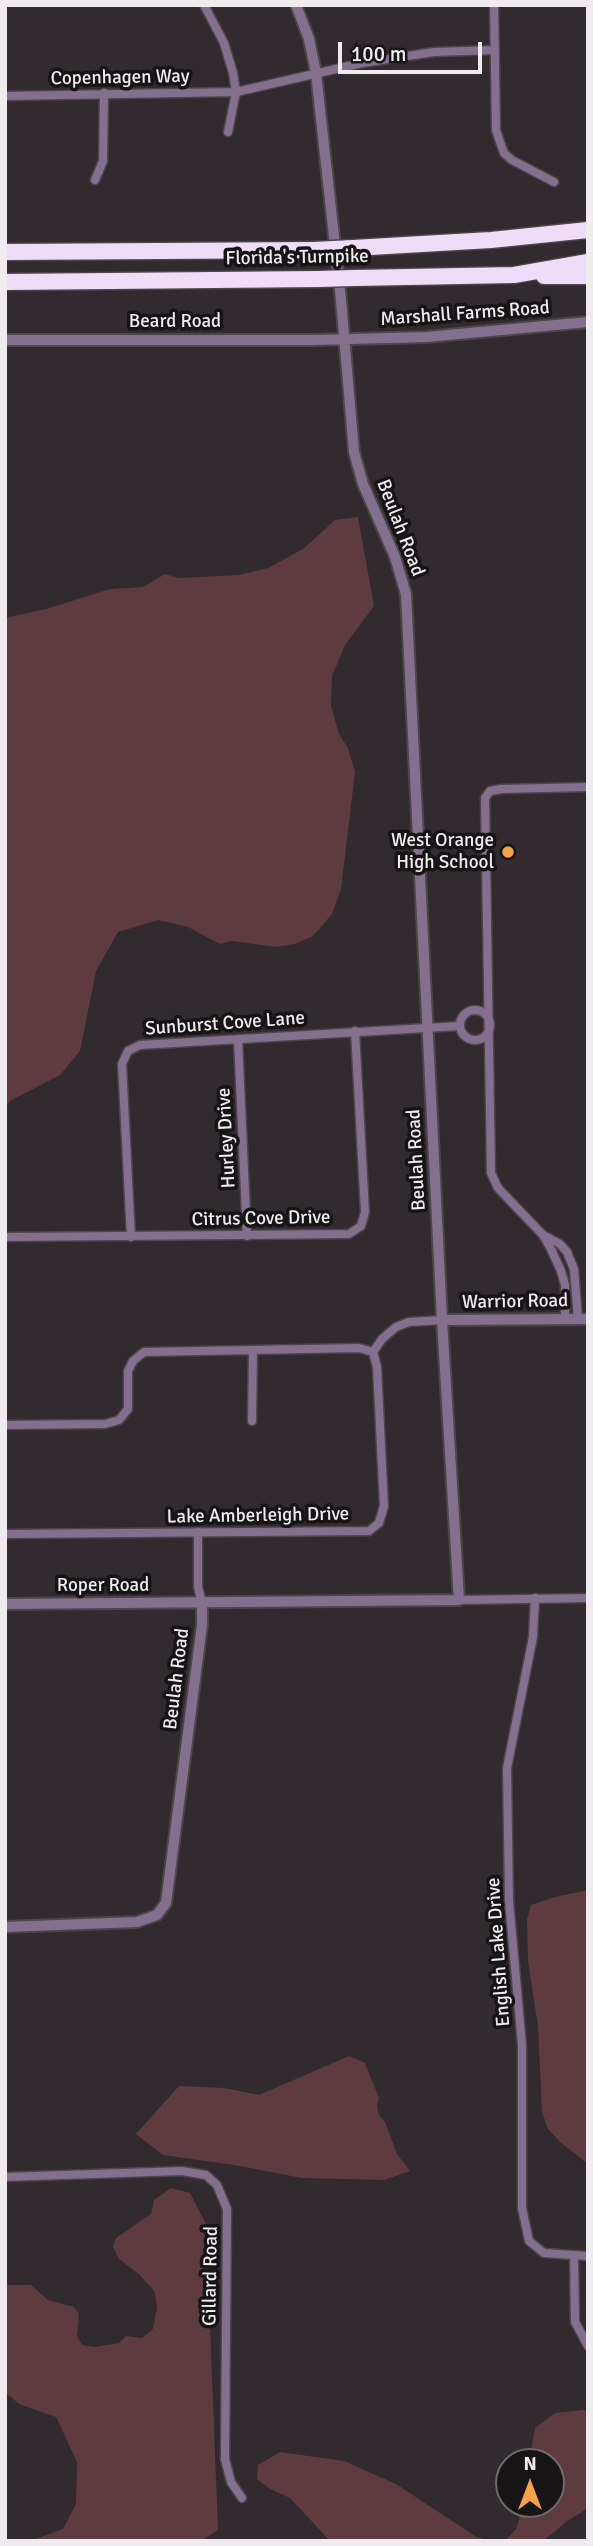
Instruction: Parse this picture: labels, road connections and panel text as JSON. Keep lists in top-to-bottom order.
{
  "streets": {
    "highway": ["Florida's Turnpike"],
    "street": [
      "Copenhagen Way",
      "Marshall Farms Road",
      "Beard Road",
      "Beulah Road",
      "Sunburst Cove Lane",
      "Hurley Drive",
      "Citrus Cove Drive",
      "Warrior Road",
      "Lake Amberleigh Drive",
      "Roper Road",
      "English Lake Drive",
      "Gillard Road"
    ]
  },
  "crossings": [
    ["Copenhagen Way", "Beulah Road"],
    ["Marshall Farms Road", "Beard Road"],
    ["Marshall Farms Road", "Beulah Road"],
    ["Beard Road", "Beulah Road"],
    ["Beulah Road", "Sunburst Cove Lane"],
    ["Beulah Road", "Warrior Road"],
    ["Beulah Road", "Roper Road"],
    ["Sunburst Cove Lane", "Hurley Drive"],
    ["Sunburst Cove Lane", "Citrus Cove Drive"],
    ["Hurley Drive", "Citrus Cove Drive"]
  ],
  "places": ["West Orange High School"],
  "scale_bar": "100 m",
  "north": "top"
}
